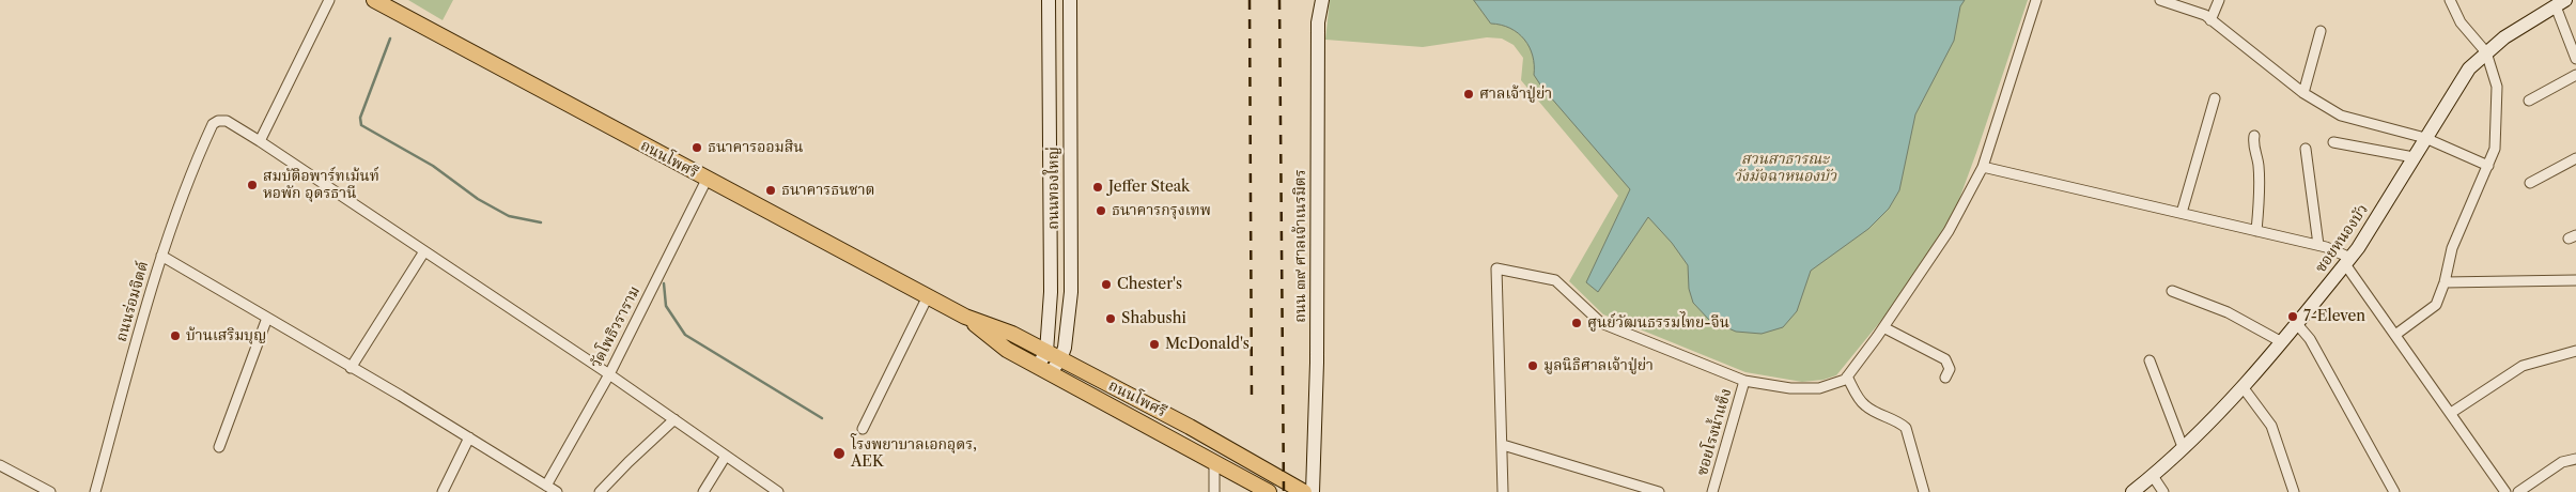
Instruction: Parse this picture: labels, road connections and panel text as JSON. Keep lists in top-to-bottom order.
{
  "streets": {
    "main road": ["ถนนโพศรี"],
    "street": [
      "ถนนทองใหญ่",
      "ซอยหนองบัว",
      "ถนน ๓๙ ศาลเจ้าเนรมิตร",
      "ถนนร่อมจิตต์",
      "วัดโพธิวราราม",
      "ซอยโรงน้ำแข็ง"
    ]
  },
  "crossings": [
    ["ถนนโพศรี", "ถนนทองใหญ่"],
    ["ถนนโพศรี", "วัดโพธิวราราม"]
  ],
  "parks": ["สวนสาธารณะ วังมัจฉาหนองบัว"],
  "places": [
    "ศาลเจ้าปู่ย่า",
    "ธนาคารออมสิน",
    "สมบัติอพาร์ทเม้นท์ หอพัก อุดรธานี",
    "Jeffer Steak",
    "ธนาคารธนชาต",
    "ธนาคารกรุงเทพ",
    "Chester's",
    "7-Eleven",
    "Shabushi",
    "ศูนย์วัฒนธรรมไทย-จีน",
    "บ้านเสริมบุญ",
    "McDonald's",
    "มูลนิธิศาลเจ้าปู่ย่า",
    "โรงพยาบาลเอกอุดร, AEK"
  ]
}
